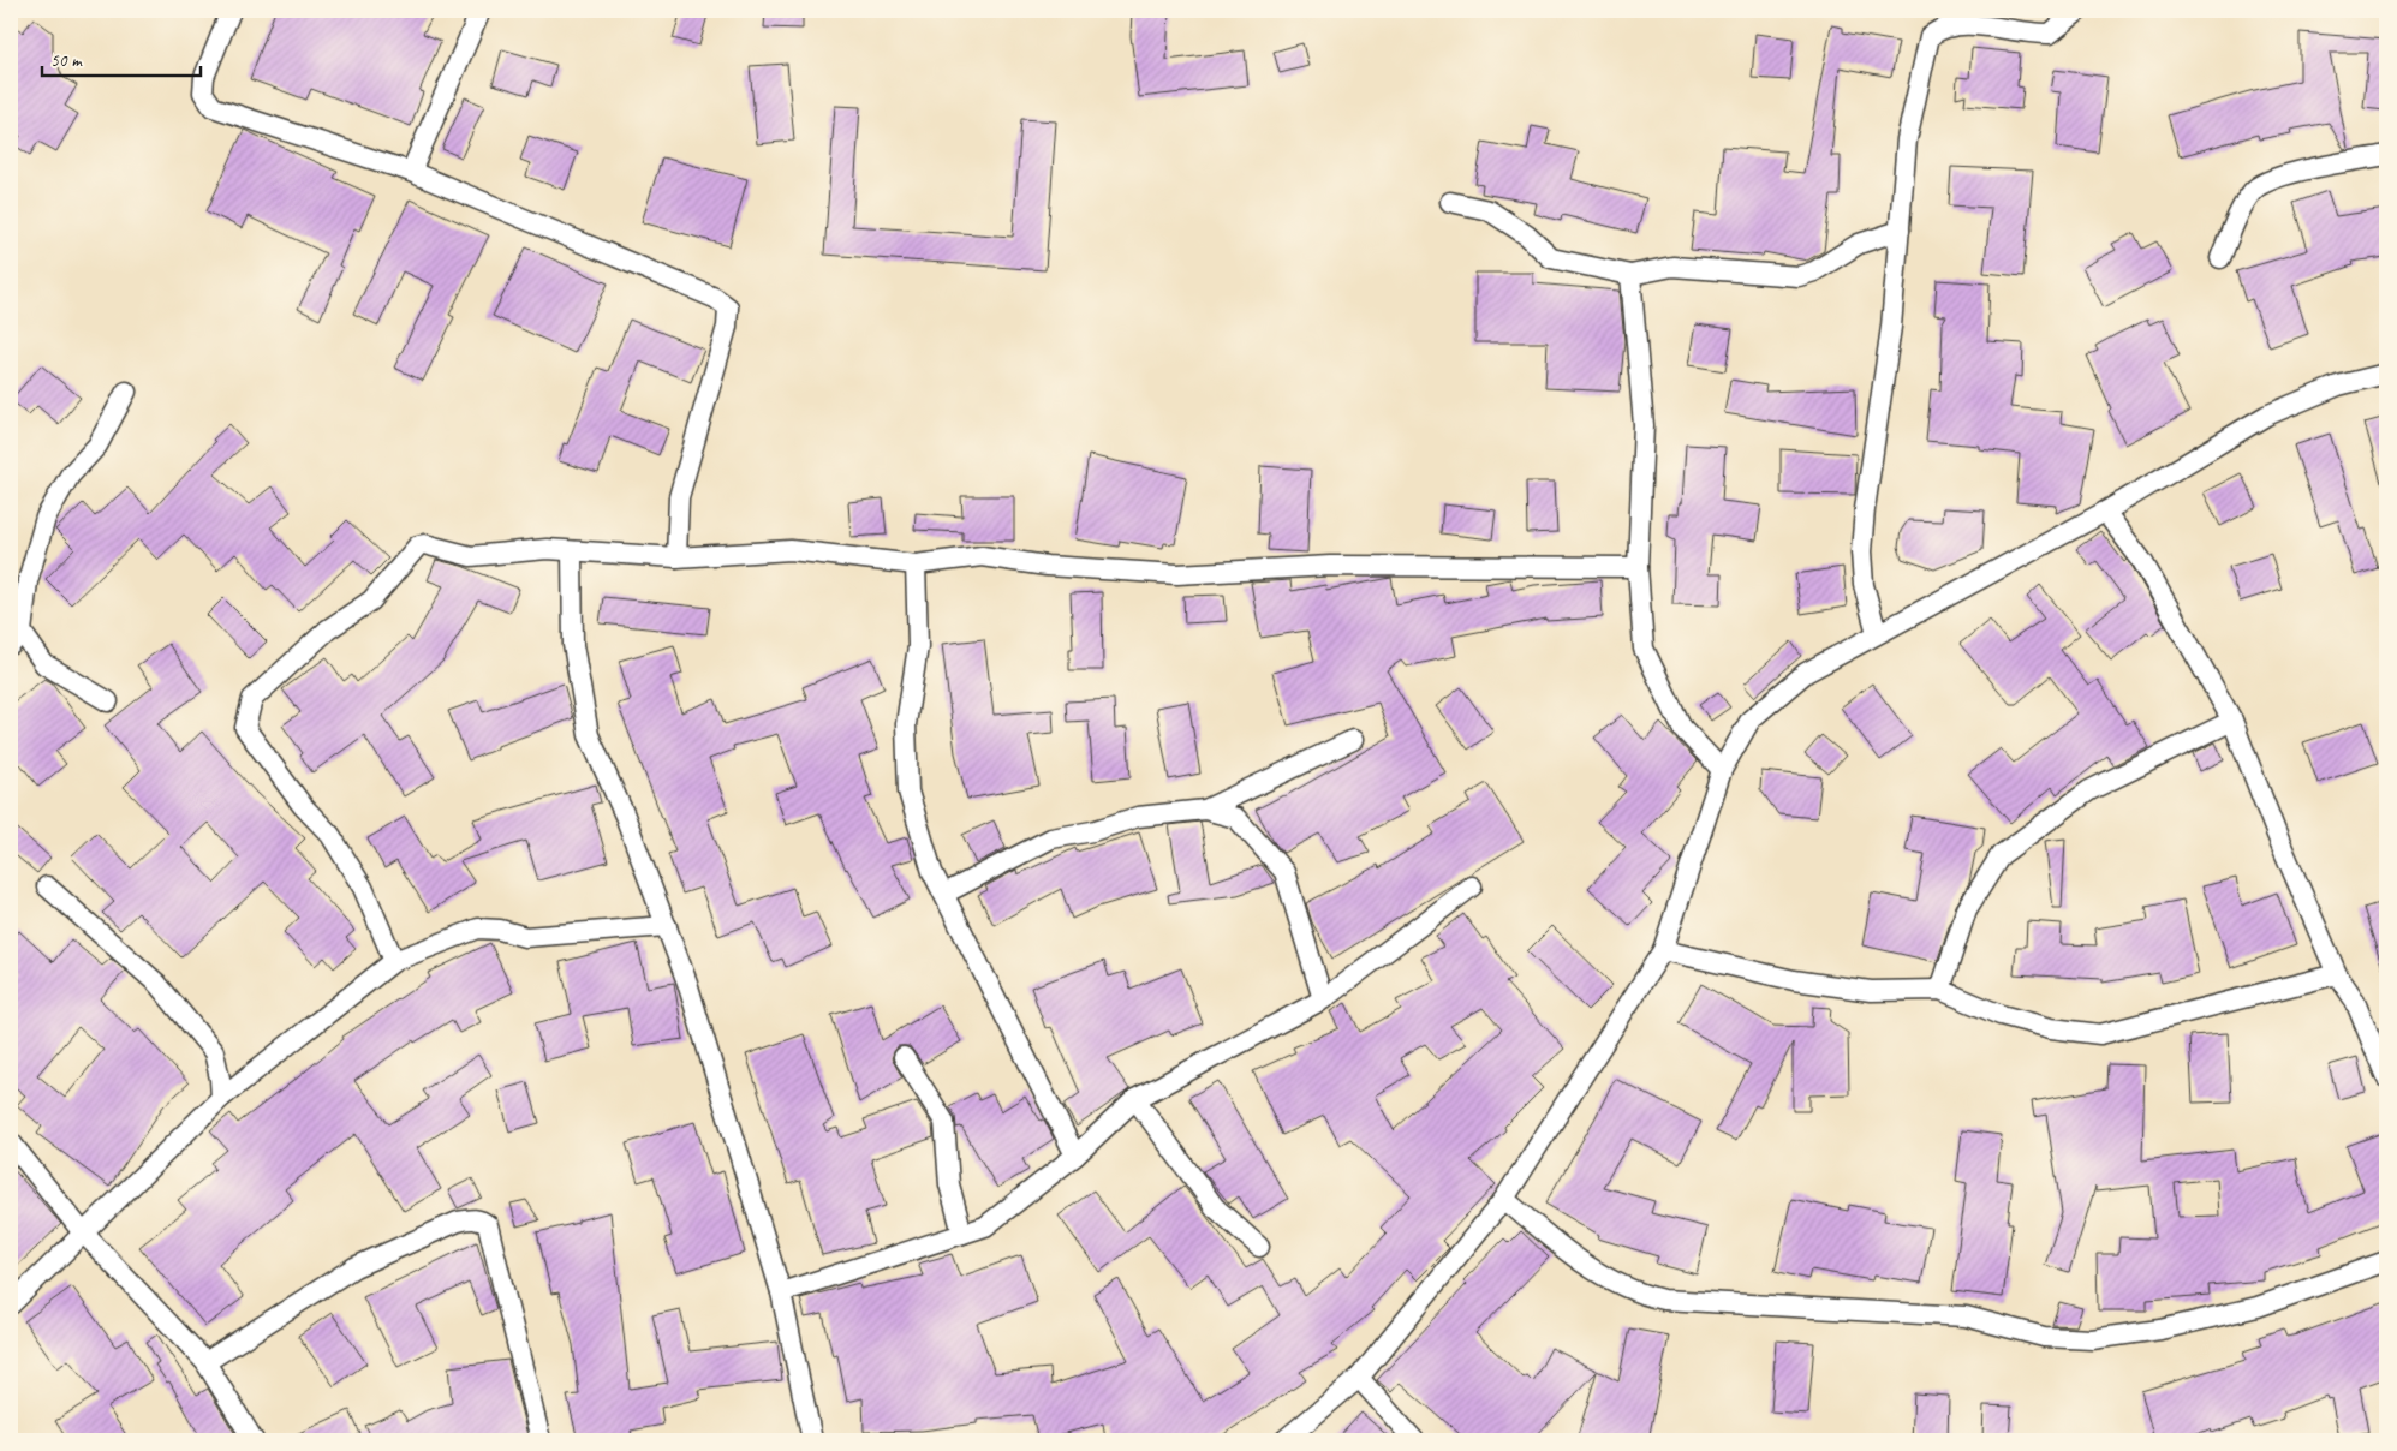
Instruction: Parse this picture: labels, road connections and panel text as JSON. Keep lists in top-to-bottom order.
{
  "scale_bar": "50 m"
}
